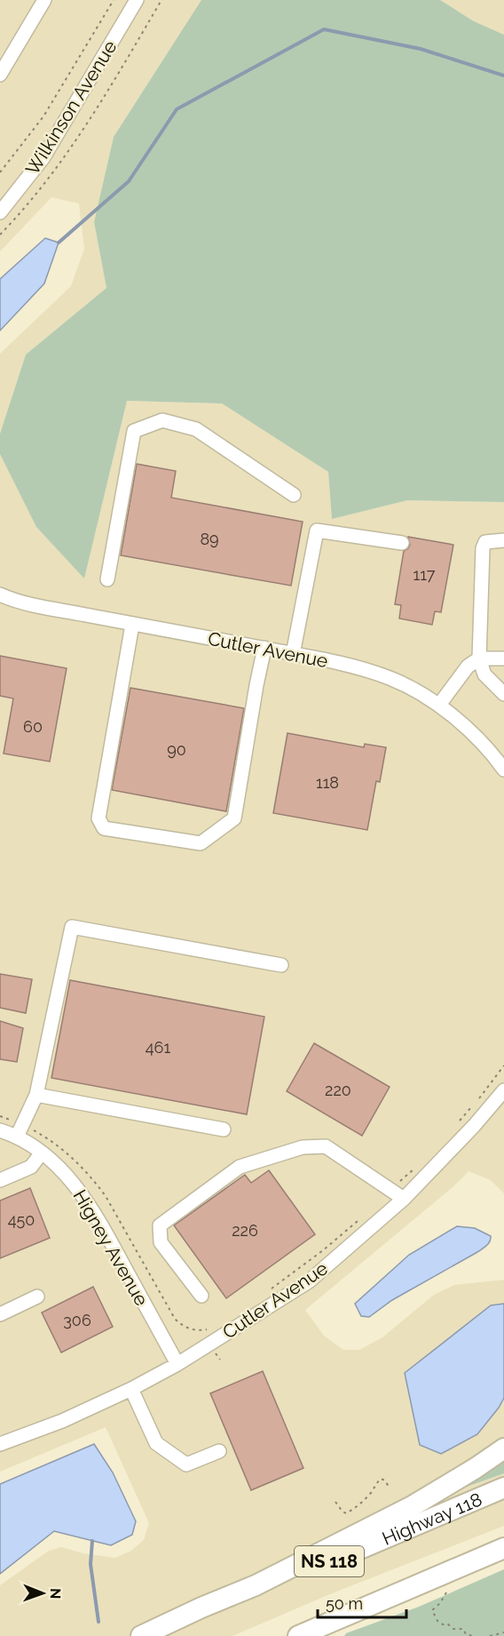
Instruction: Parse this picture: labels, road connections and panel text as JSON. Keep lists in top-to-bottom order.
{
  "streets": {
    "highway": ["Highway 118", "NS 118"],
    "street": ["Wilkinson Avenue", "Cutler Avenue", "Higney Avenue"]
  },
  "crossings": [
    ["Cutler Avenue", "Higney Avenue"]
  ],
  "house_numbers": [
    "89",
    "117",
    "60",
    "90",
    "118",
    "461",
    "220",
    "450",
    "226",
    "306"
  ],
  "scale_bar": "50 m",
  "north": "right"
}
